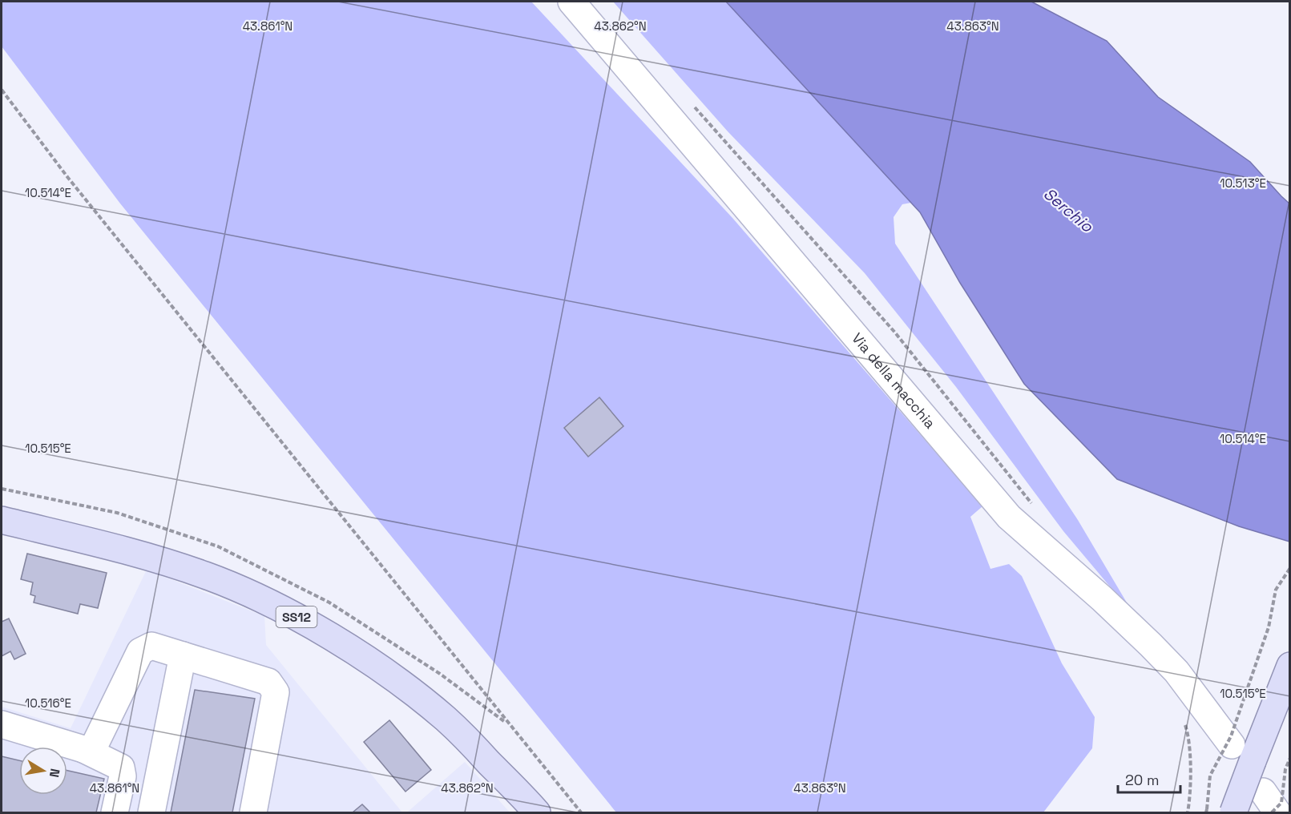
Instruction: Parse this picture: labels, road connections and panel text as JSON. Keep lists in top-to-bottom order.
{
  "streets": {
    "main road": ["SS12"],
    "lane": ["Via della macchia"]
  },
  "water": ["Serchio"],
  "scale_bar": "20 m",
  "north": "right",
  "coordinates": [
    "43.861°N",
    "43.862°N",
    "43.863°N",
    "10.513°E",
    "10.514°E",
    "10.515°E",
    "10.516°E"
  ]
}
